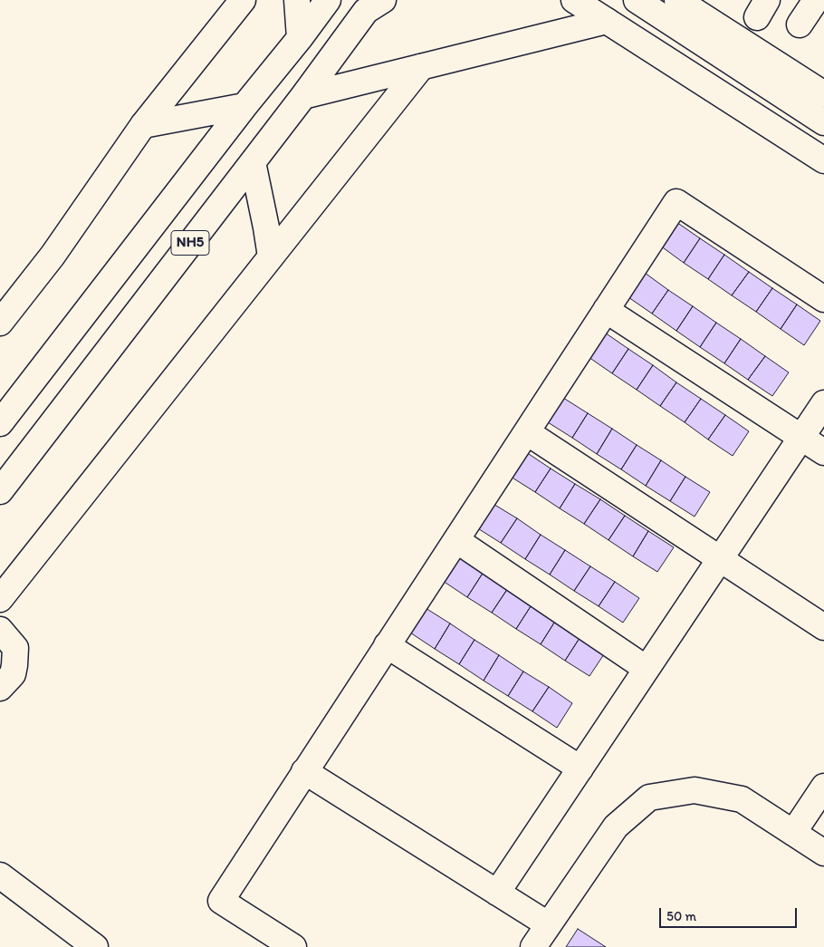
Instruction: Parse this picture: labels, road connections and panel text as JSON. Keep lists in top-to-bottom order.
{
  "streets": {
    "main road": ["NH5"]
  },
  "scale_bar": "50 m"
}
